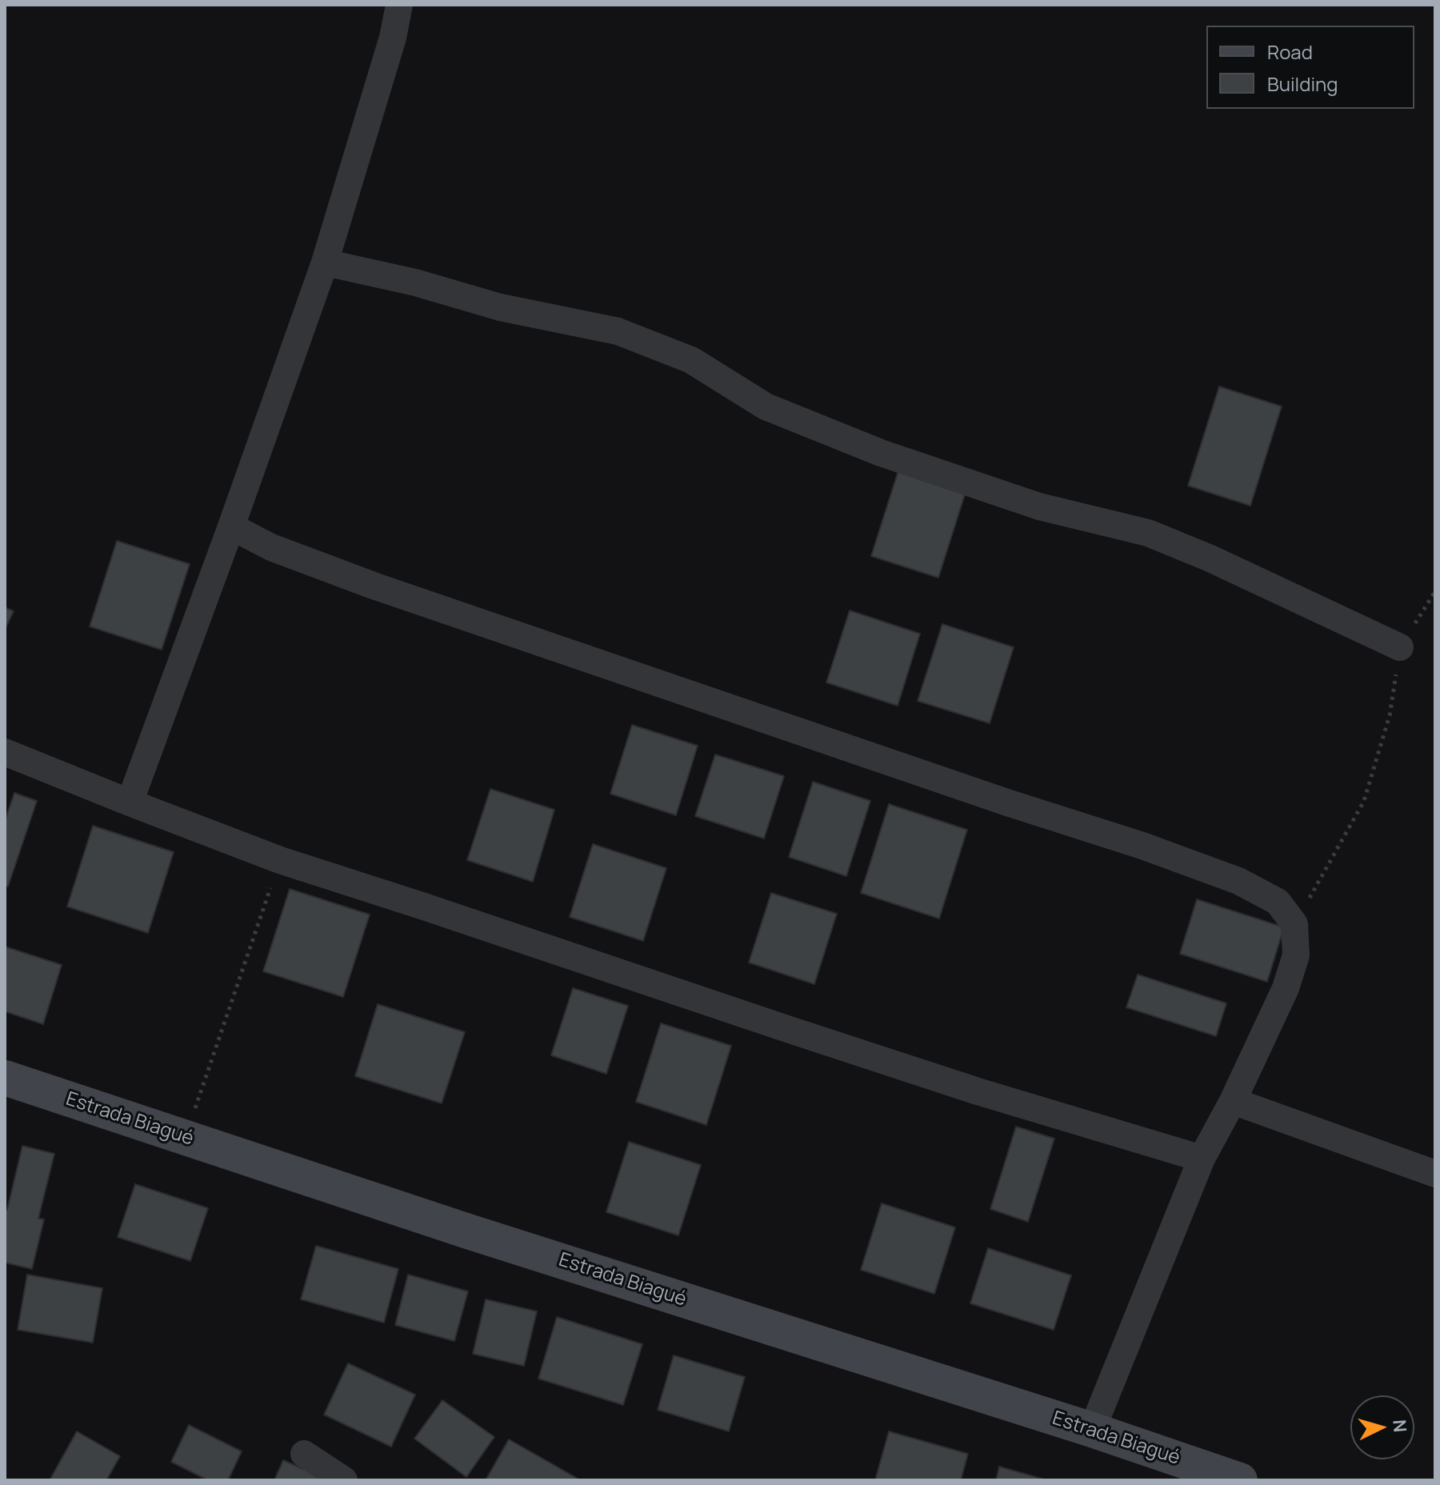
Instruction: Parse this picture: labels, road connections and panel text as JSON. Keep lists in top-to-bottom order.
{
  "streets": {
    "main road": ["Estrada Biagué"]
  },
  "legend": ["Road", "Building"],
  "north": "right"
}
